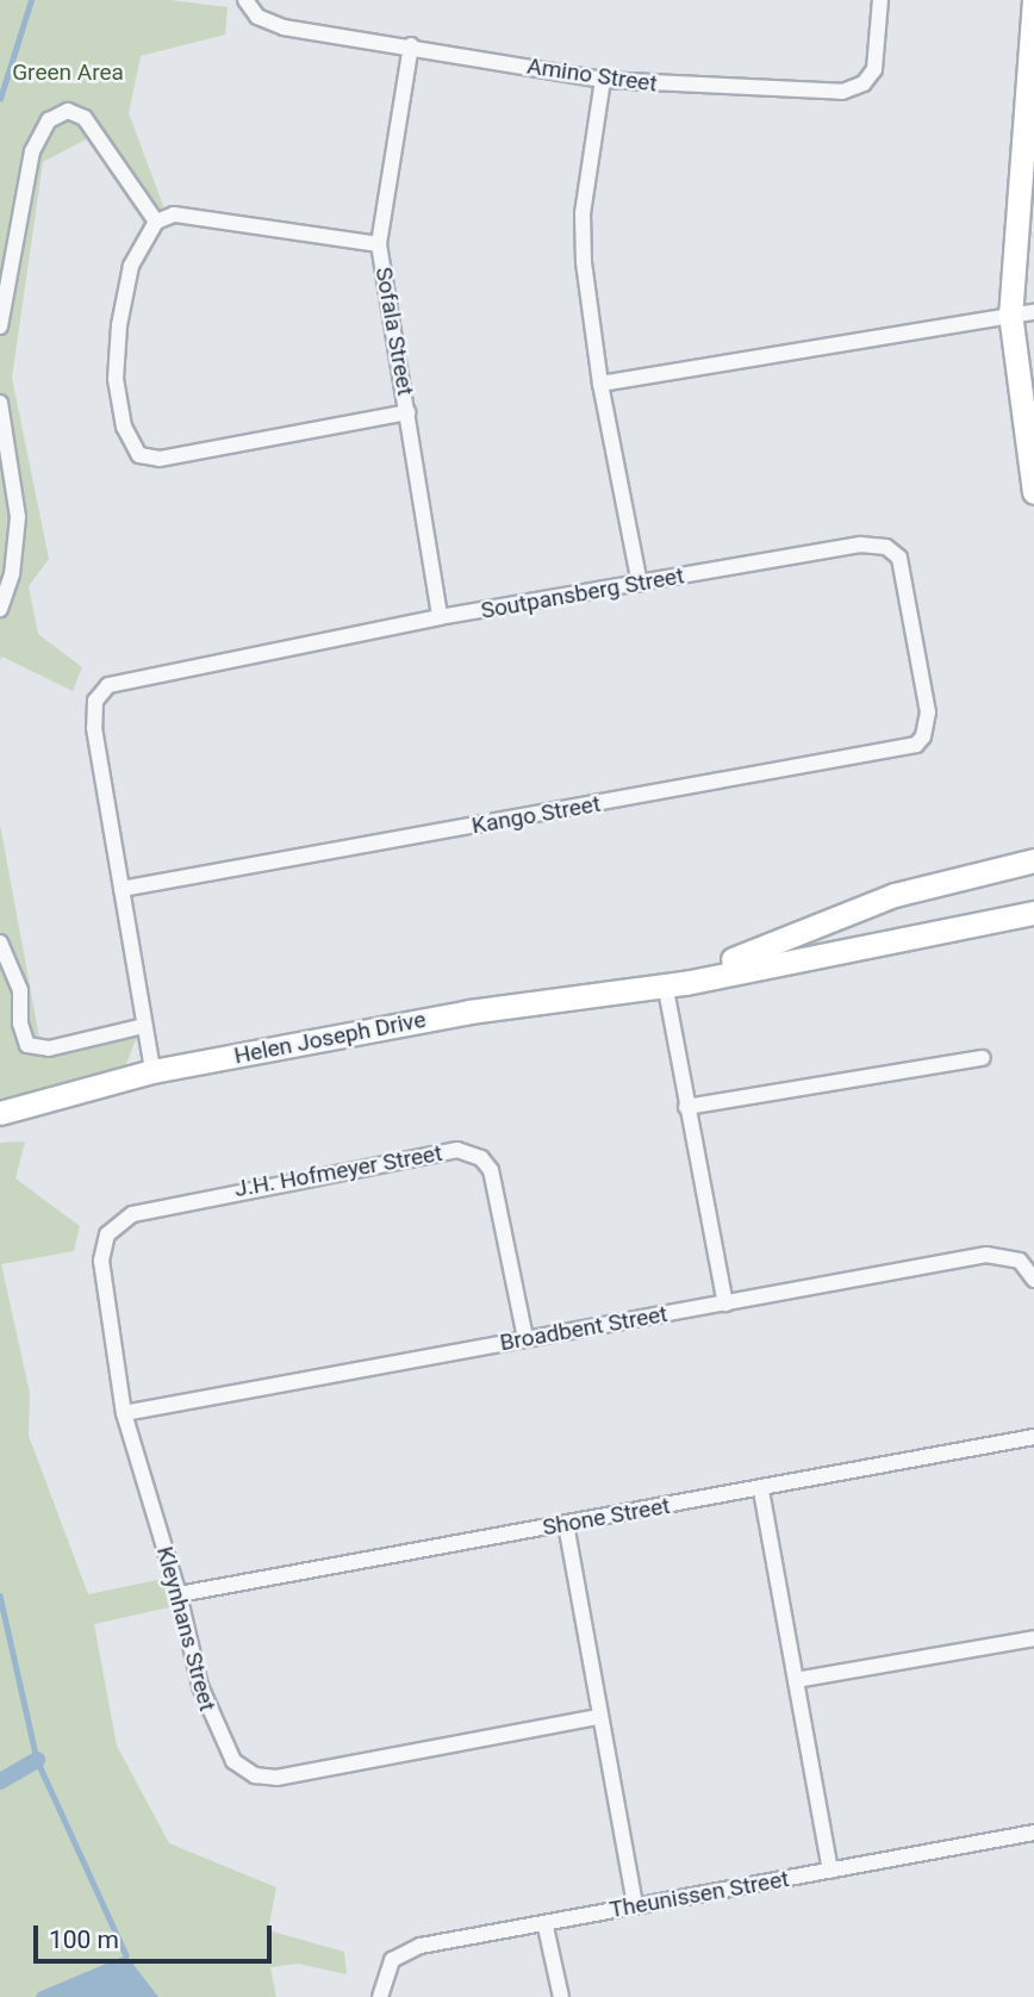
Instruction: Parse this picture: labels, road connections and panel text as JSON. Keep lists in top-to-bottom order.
{
  "streets": {
    "street": [
      "Amino Street",
      "Sofala Street",
      "Soutpansberg Street",
      "Kango Street",
      "Helen Joseph Drive",
      "J.H. Hofmeyer Street",
      "Broadbent Street",
      "Shone Street",
      "Kleynhans Street",
      "Theunissen Street"
    ]
  },
  "crossings": [
    ["Amino Street", "Sofala Street"],
    ["Sofala Street", "Soutpansberg Street"],
    ["Soutpansberg Street", "Kango Street"],
    ["J.H. Hofmeyer Street", "Broadbent Street"],
    ["J.H. Hofmeyer Street", "Kleynhans Street"],
    ["Broadbent Street", "Kleynhans Street"],
    ["Shone Street", "Kleynhans Street"]
  ],
  "parks": ["Green Area"],
  "scale_bar": "100 m"
}
